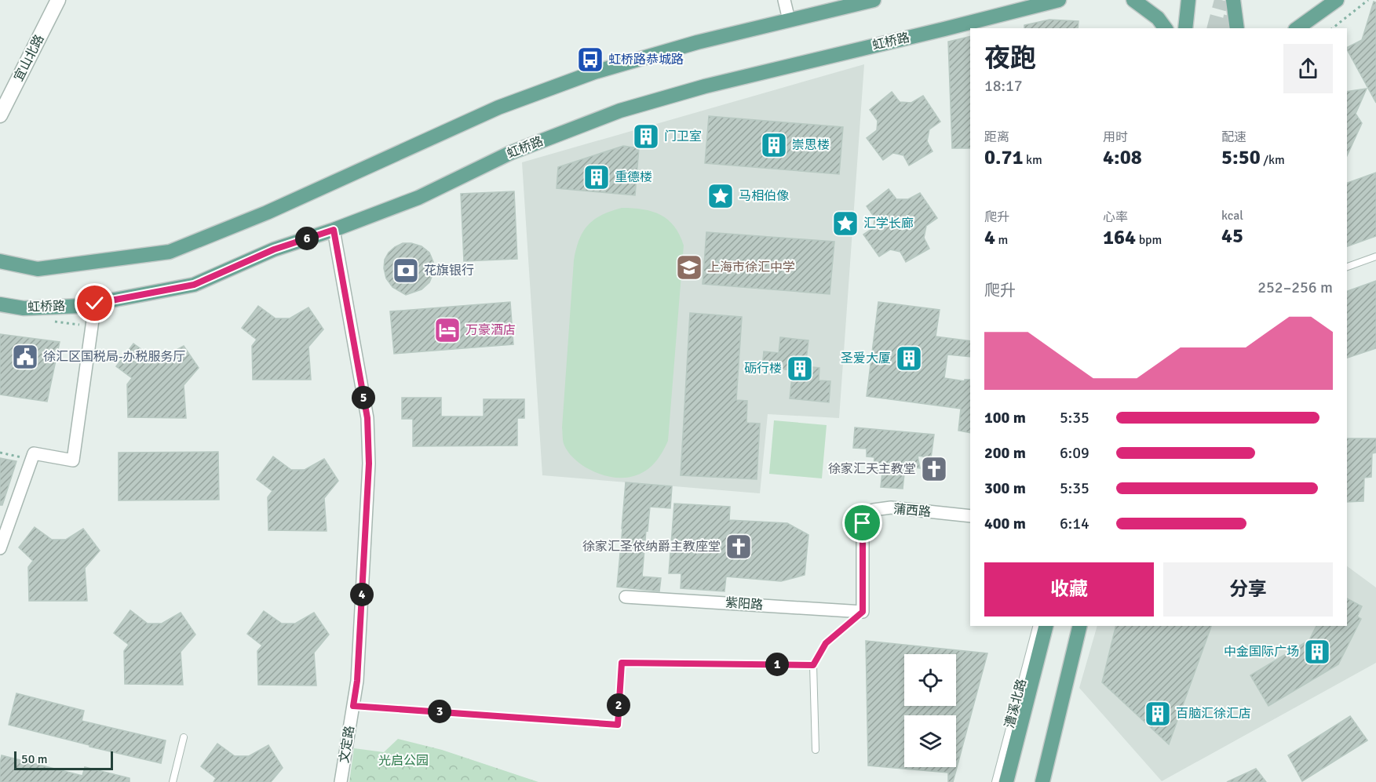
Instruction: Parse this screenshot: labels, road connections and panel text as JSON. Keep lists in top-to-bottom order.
{
  "streets": {
    "main road": ["虹桥路", "漕溪北路"],
    "street": [
      "宜山北路",
      "蒲西路",
      "紫阳路",
      "文定路"
    ]
  },
  "crossings": [
    ["虹桥路", "文定路"],
    ["蒲西路", "紫阳路"]
  ],
  "parks": ["光启公园"],
  "places": {
    "bus stop": ["虹桥路恭城路"],
    "building": [
      "门卫室",
      "崇思楼",
      "重德楼",
      "圣爱大厦",
      "砺行楼",
      "中金国际广场",
      "百脑汇徐汇店"
    ],
    "place": ["马相伯像", "汇学长廊"],
    "school or university": ["上海市徐汇中学"],
    "bank": ["花旗银行"],
    "hotel": ["万豪酒店"],
    "public building": ["徐汇区国税局-办税服务厅"],
    "church": ["徐家汇天主教堂", "徐家汇圣依纳爵主教座堂"]
  },
  "scale_bar": "50 m",
  "page": {
    "heading": ["夜跑", "18:17"],
    "stats": [
      ["距离", "0.71 km"],
      ["用时", "4:08"],
      ["配速", "5:50 /km"],
      ["爬升", "4 m"],
      ["心率", "164 bpm"],
      ["kcal", "45"]
    ],
    "pins": [
      "6",
      "5",
      "4",
      "1",
      "2",
      "3"
    ],
    "chart": ["爬升", "252–256 m"],
    "list": [
      {
        "name": "100 m",
        "note": "5:35"
      },
      {
        "name": "200 m",
        "note": "6:09"
      },
      {
        "name": "300 m",
        "note": "5:35"
      },
      {
        "name": "400 m",
        "note": "6:14"
      }
    ],
    "buttons": ["收藏", "分享"],
    "scale": "50 m"
  }
}
